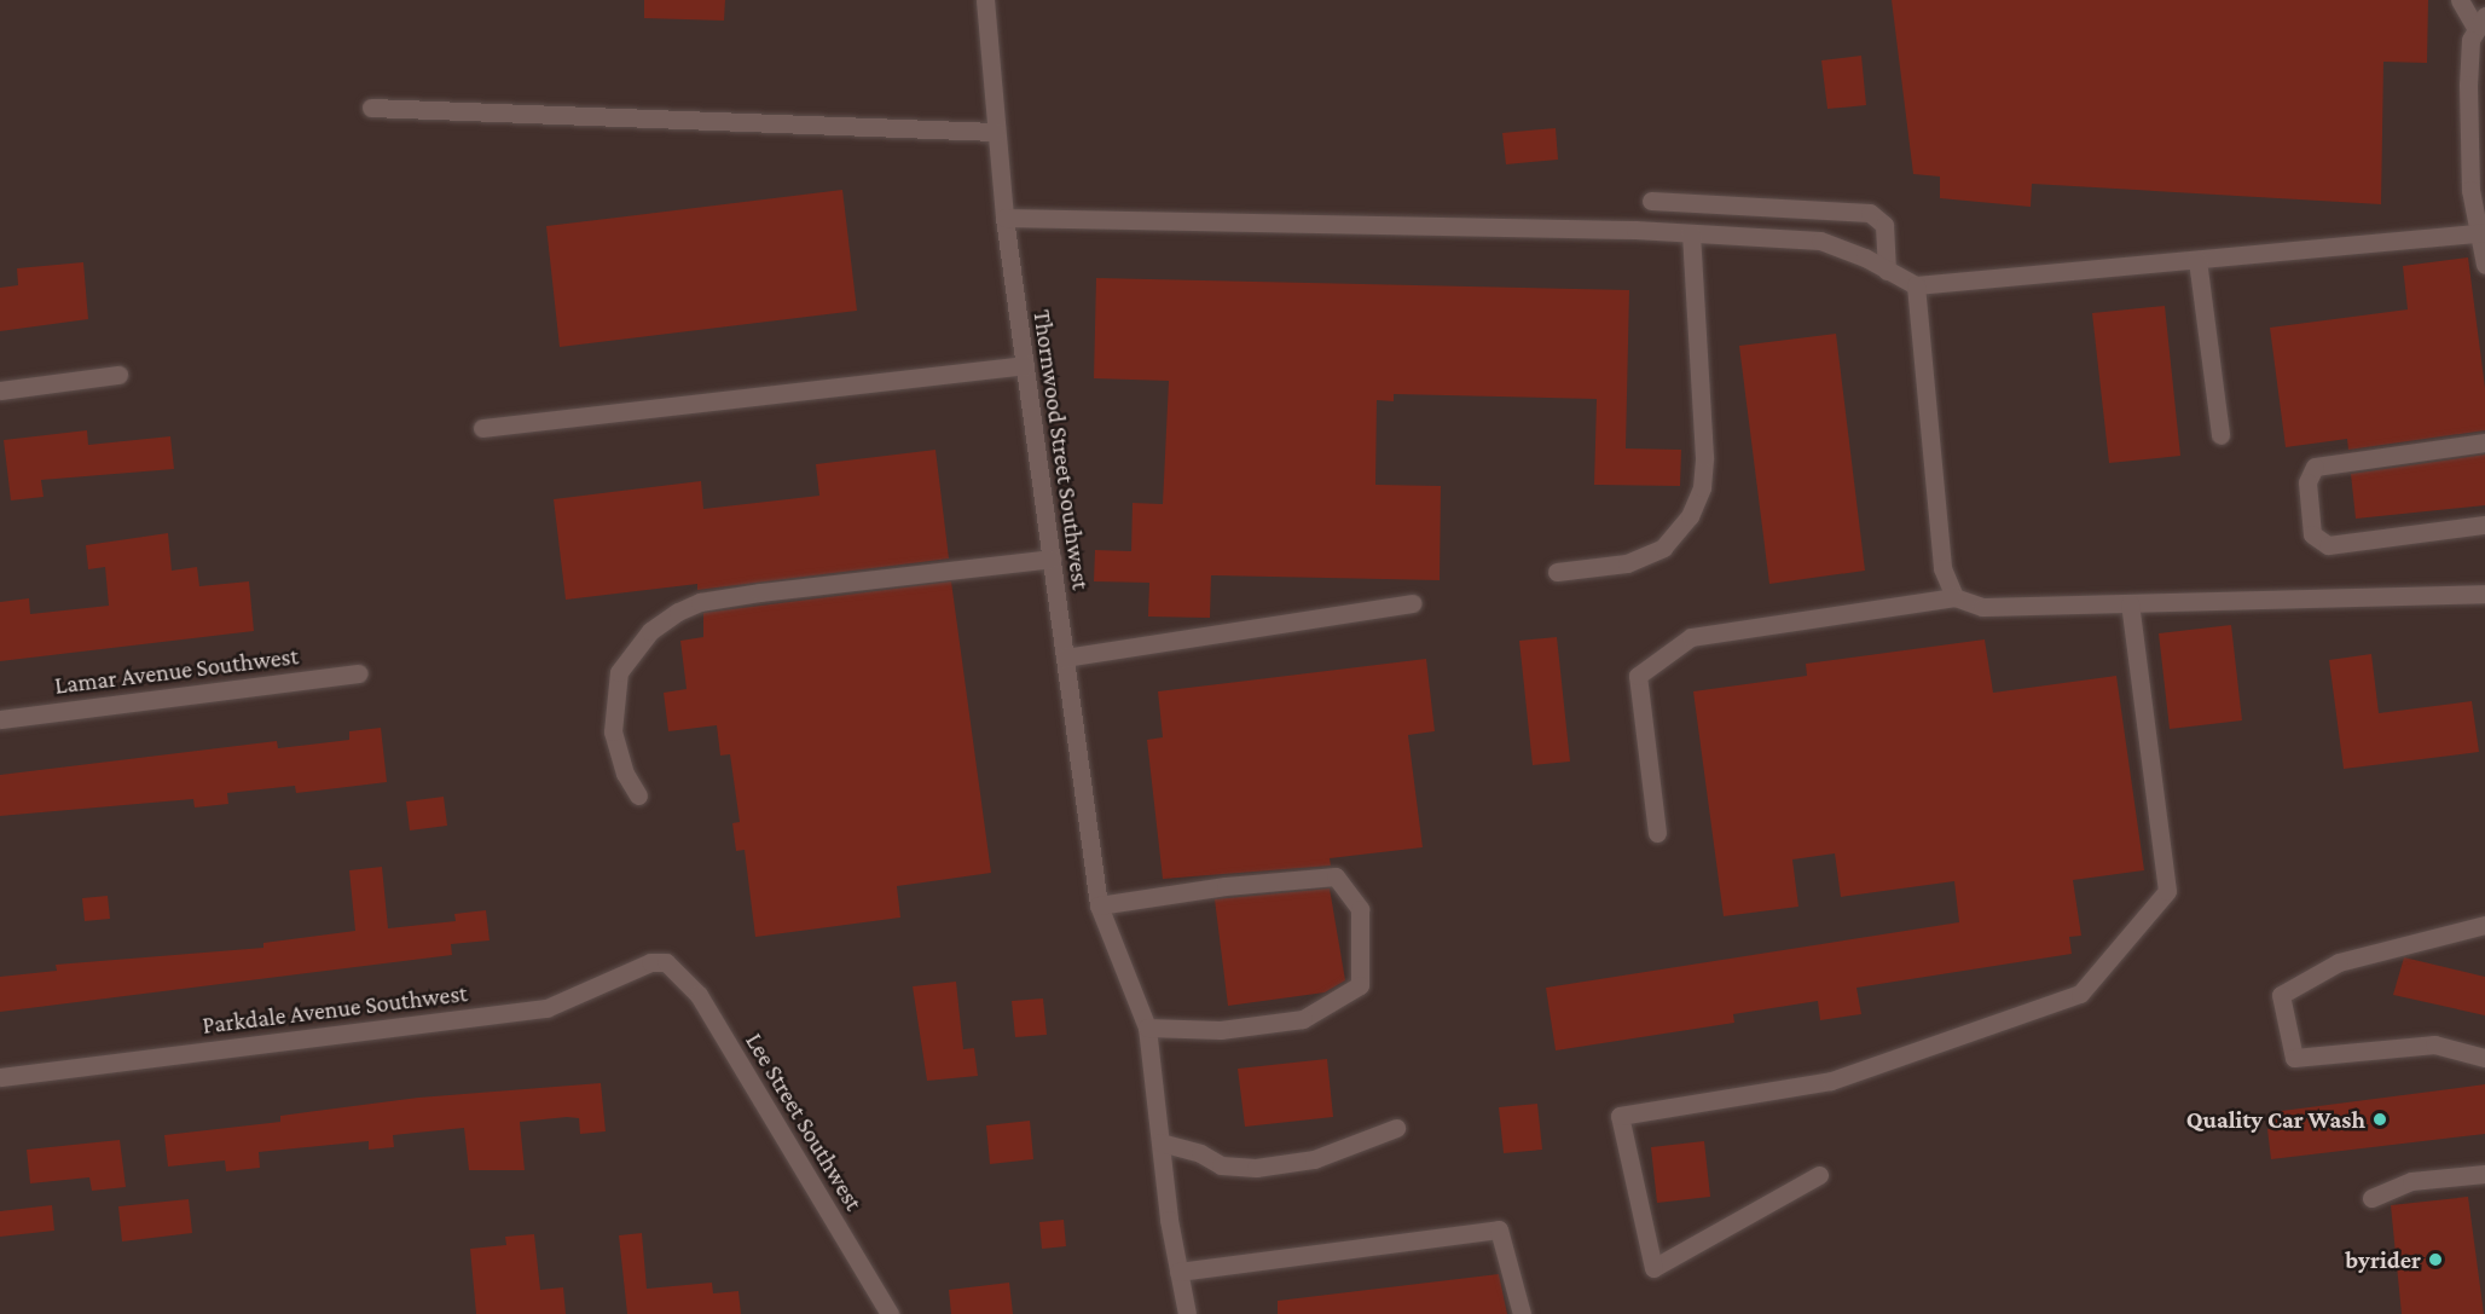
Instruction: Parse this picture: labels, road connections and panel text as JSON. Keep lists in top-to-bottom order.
{
  "streets": {
    "street": [
      "Thornwood Street Southwest",
      "Lamar Avenue Southwest",
      "Parkdale Avenue Southwest",
      "Lee Street Southwest"
    ]
  },
  "crossings": [
    ["Parkdale Avenue Southwest", "Lee Street Southwest"]
  ],
  "places": ["Quality Car Wash", "byrider"]
}
